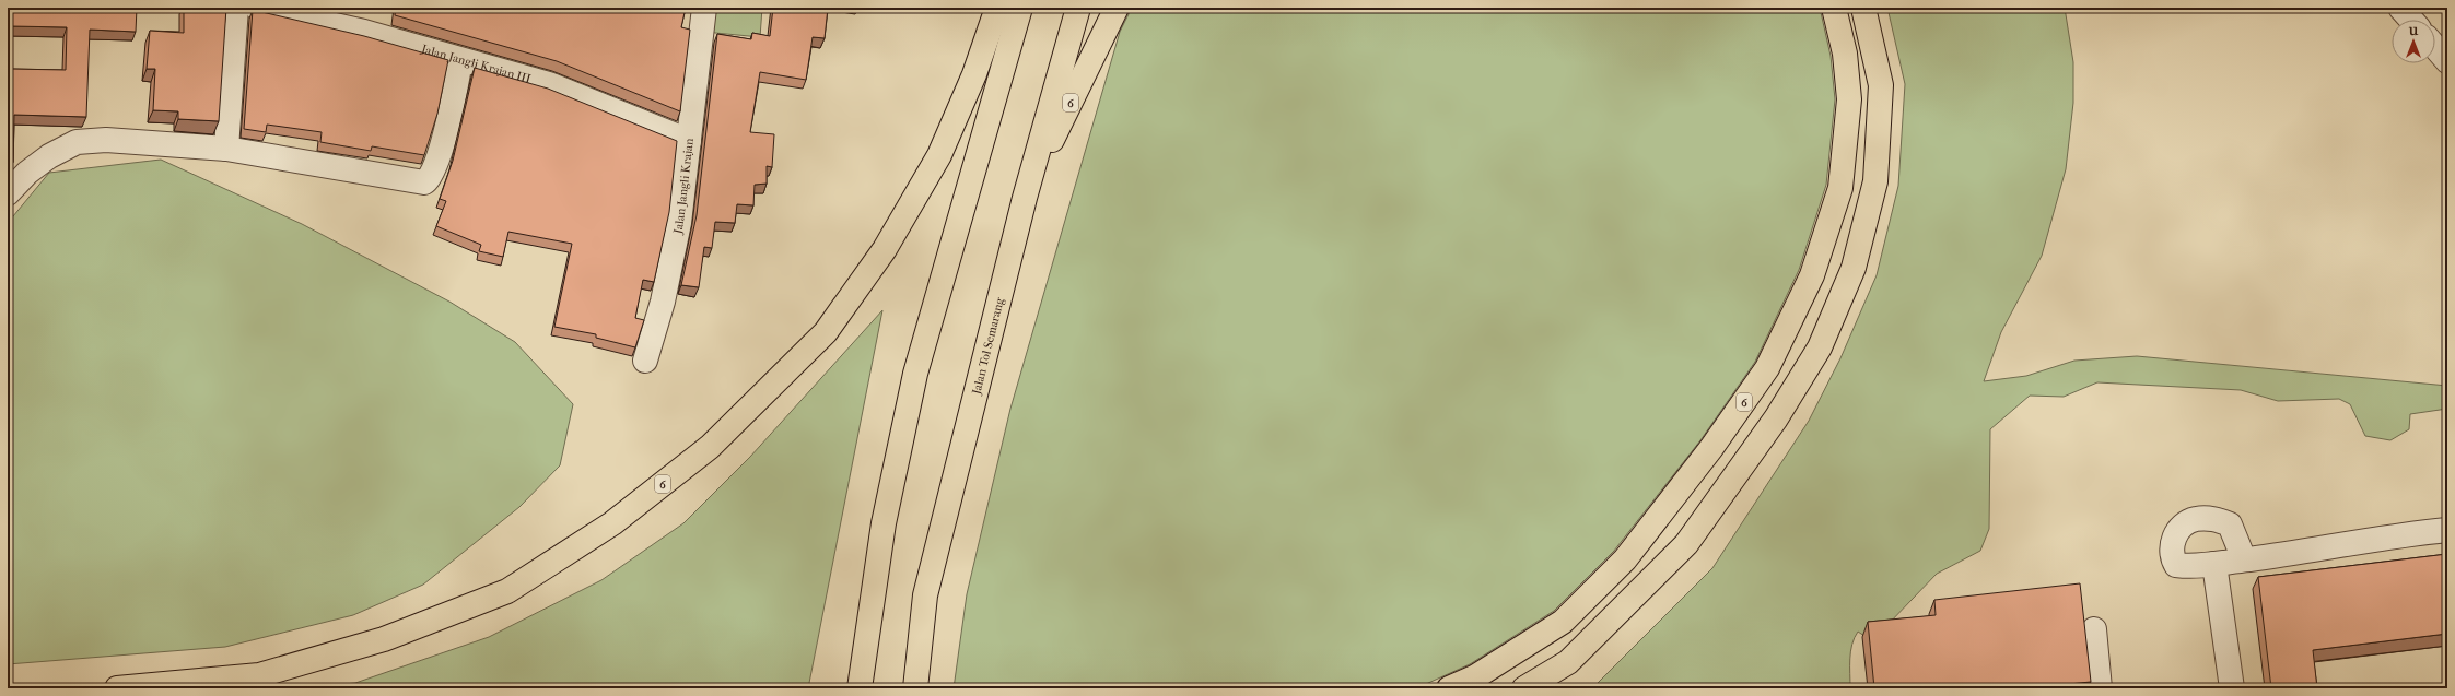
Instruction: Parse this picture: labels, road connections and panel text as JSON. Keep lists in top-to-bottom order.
{
  "streets": {
    "highway": ["6", "Jalan Tol Semarang"],
    "street": ["Jalan Jangli Krajan III", "Jalan Jangli Krajan"]
  },
  "crossings": [
    ["Jalan Jangli Krajan III", "Jalan Jangli Krajan"],
    ["6", "Jalan Tol Semarang"]
  ],
  "north": "top"
}
